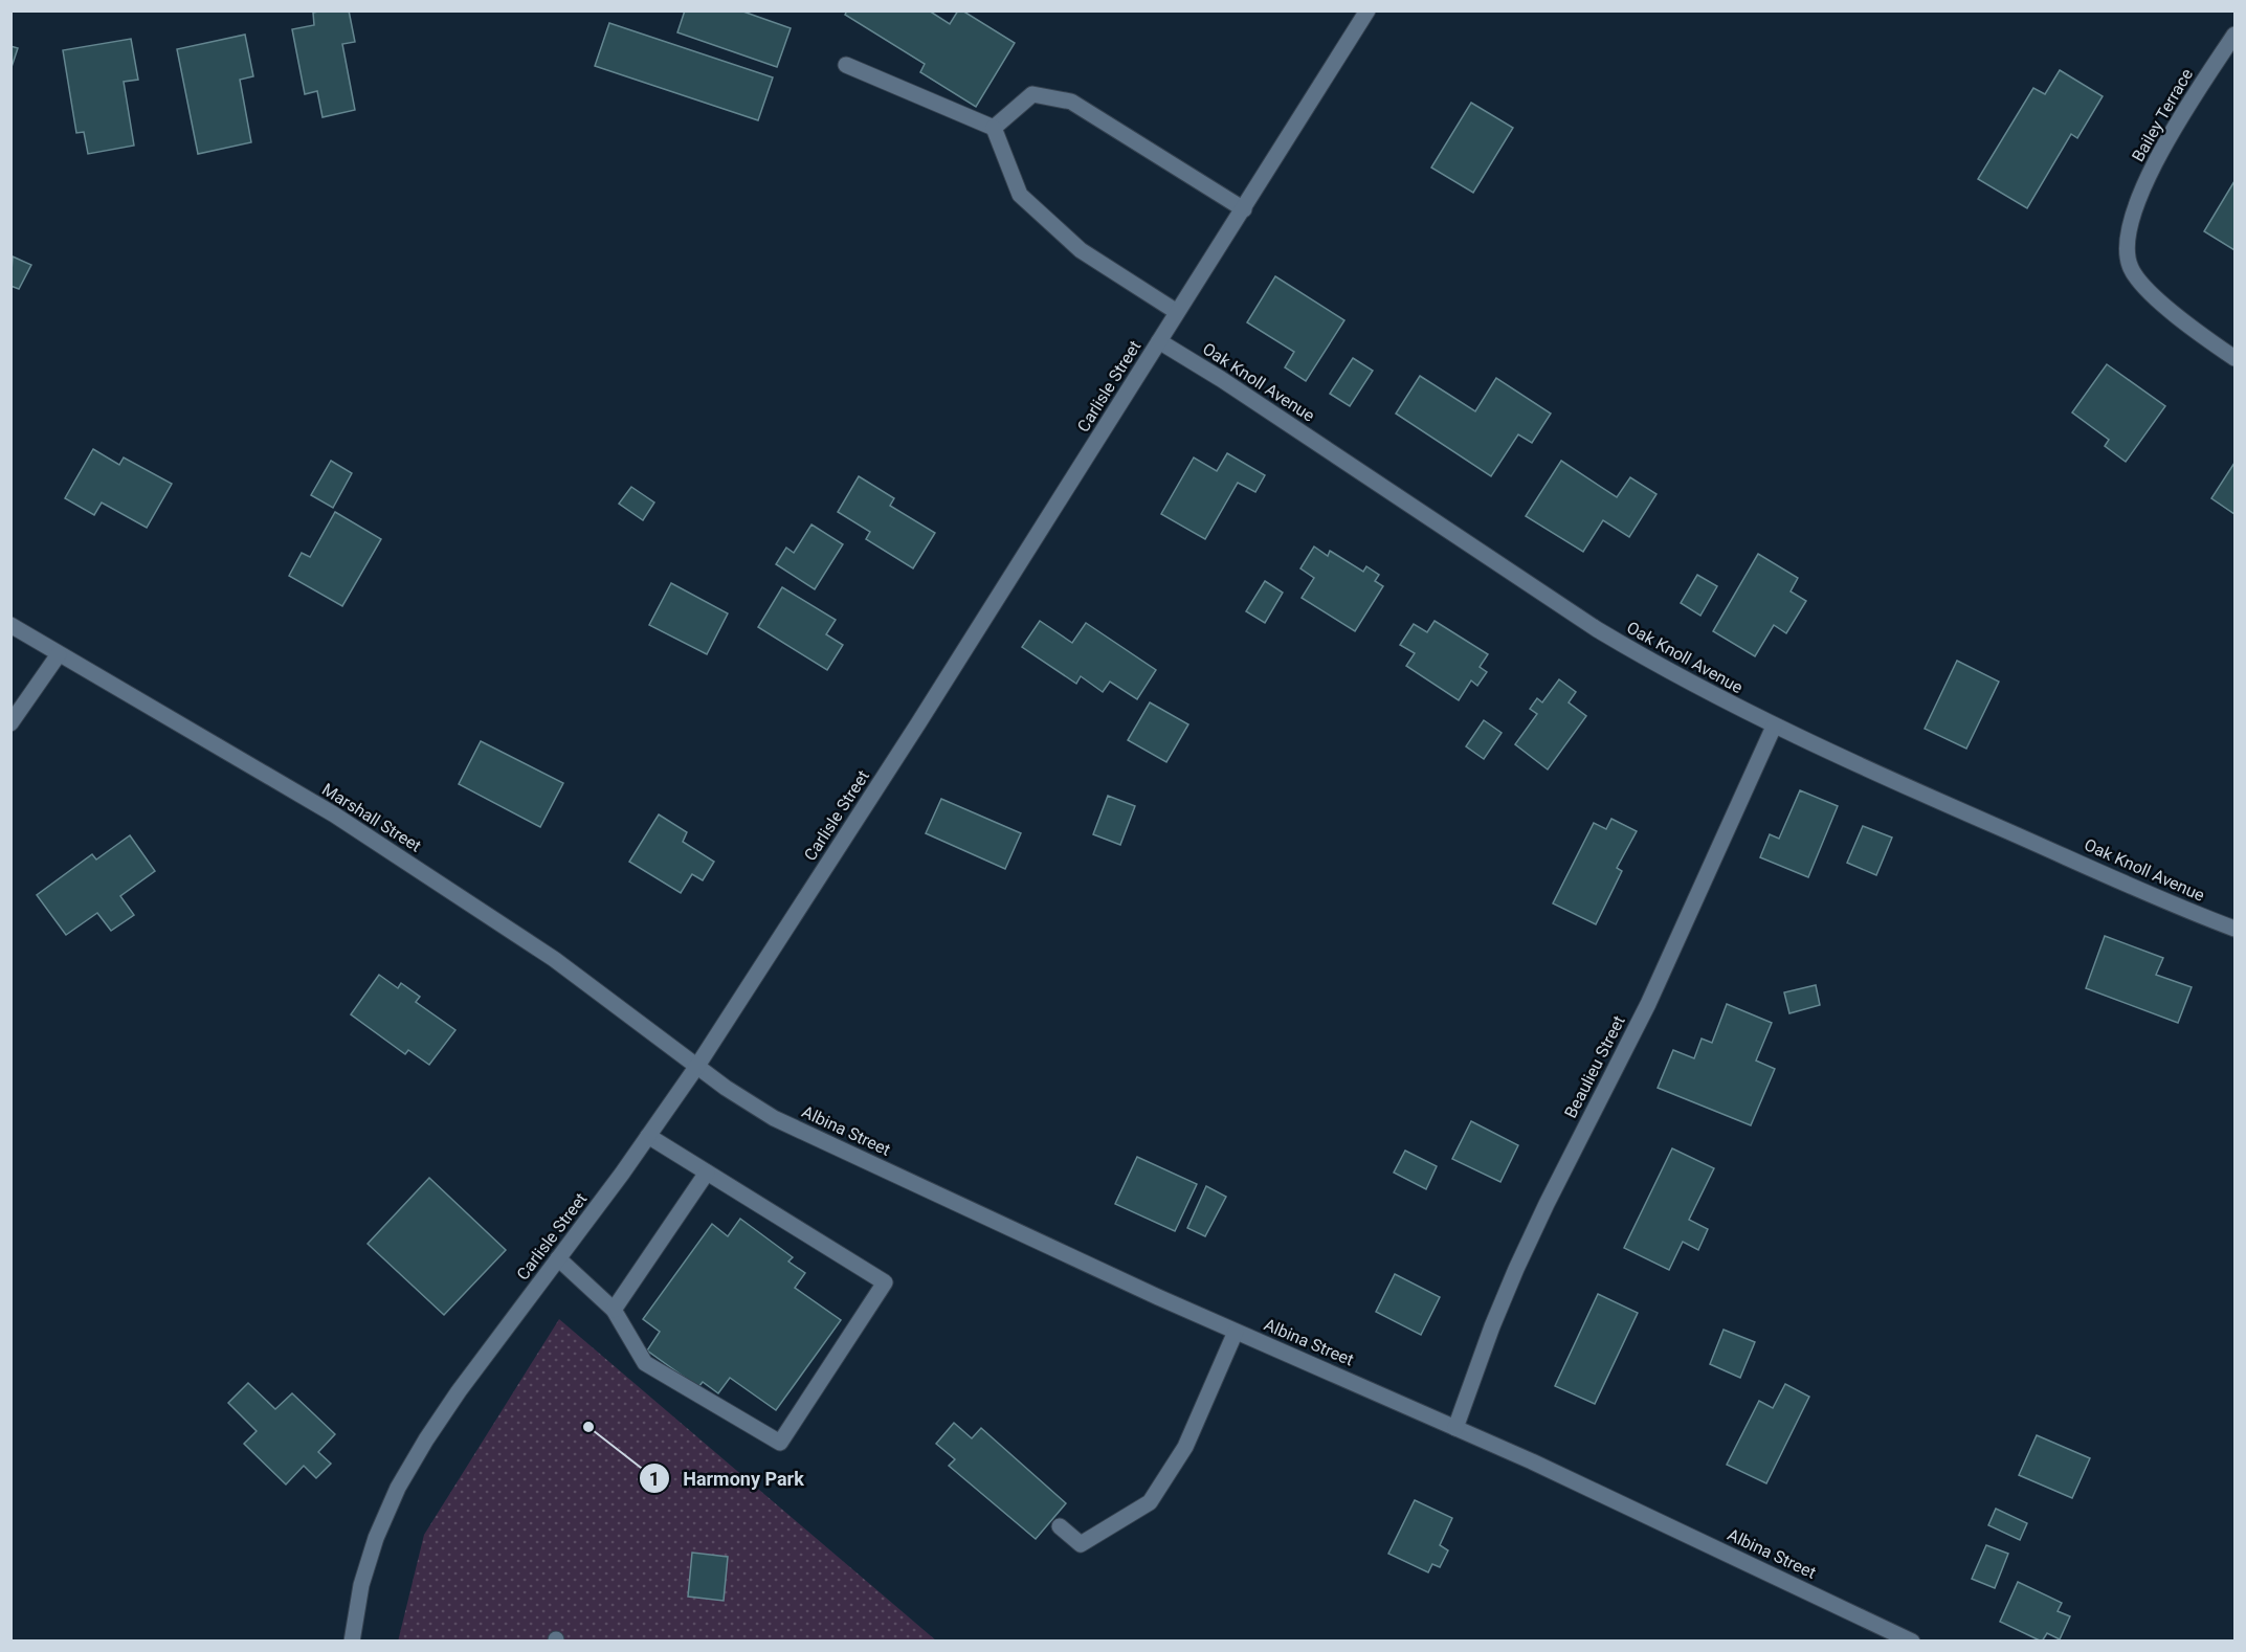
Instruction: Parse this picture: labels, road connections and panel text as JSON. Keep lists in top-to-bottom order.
{
  "streets": {
    "street": [
      "Bailey Terrace",
      "Oak Knoll Avenue",
      "Carlisle Street",
      "Marshall Street",
      "Beaulieu Street",
      "Albina Street"
    ]
  },
  "crossings": [
    ["Oak Knoll Avenue", "Carlisle Street"],
    ["Oak Knoll Avenue", "Beaulieu Street"],
    ["Carlisle Street", "Marshall Street"],
    ["Carlisle Street", "Albina Street"],
    ["Marshall Street", "Albina Street"],
    ["Beaulieu Street", "Albina Street"]
  ],
  "places": ["Harmony Park"]
}
